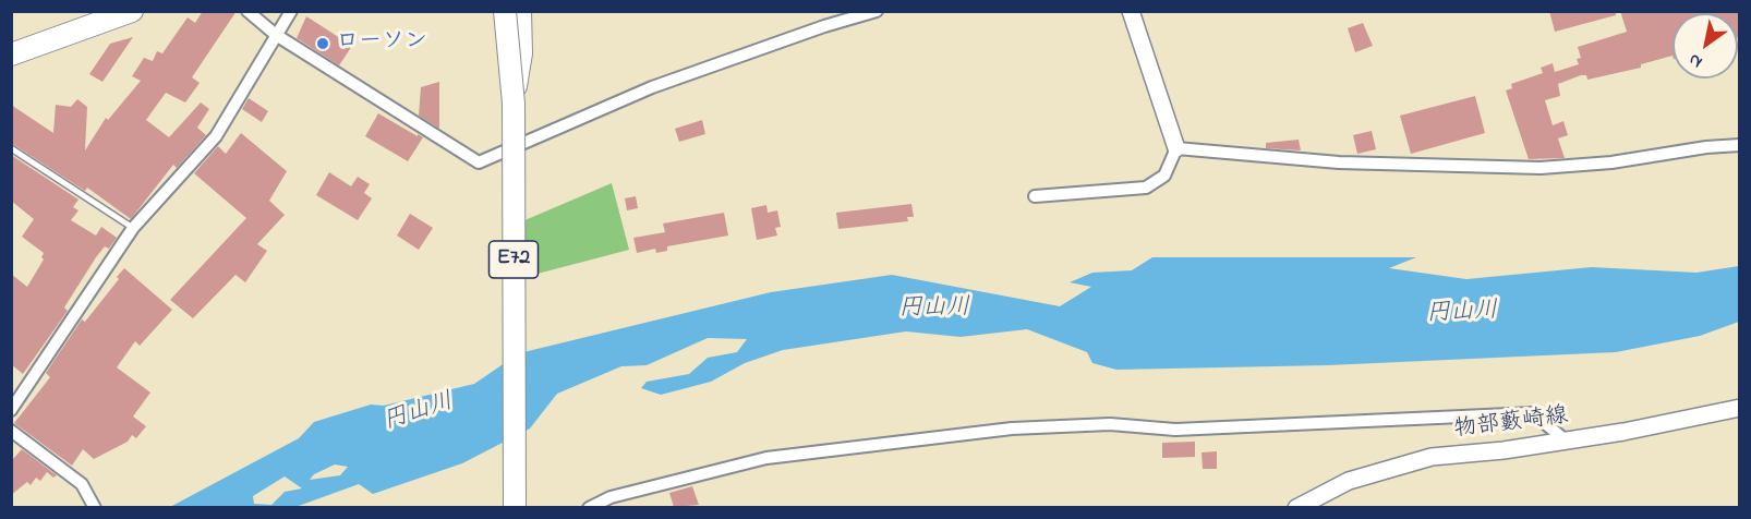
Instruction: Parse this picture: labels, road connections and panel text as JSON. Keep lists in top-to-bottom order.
{
  "streets": {
    "highway": ["E72"],
    "main road": ["物部藪崎線"]
  },
  "water": ["円山川"],
  "places": ["ローソン"],
  "north": "bottom left"
}
